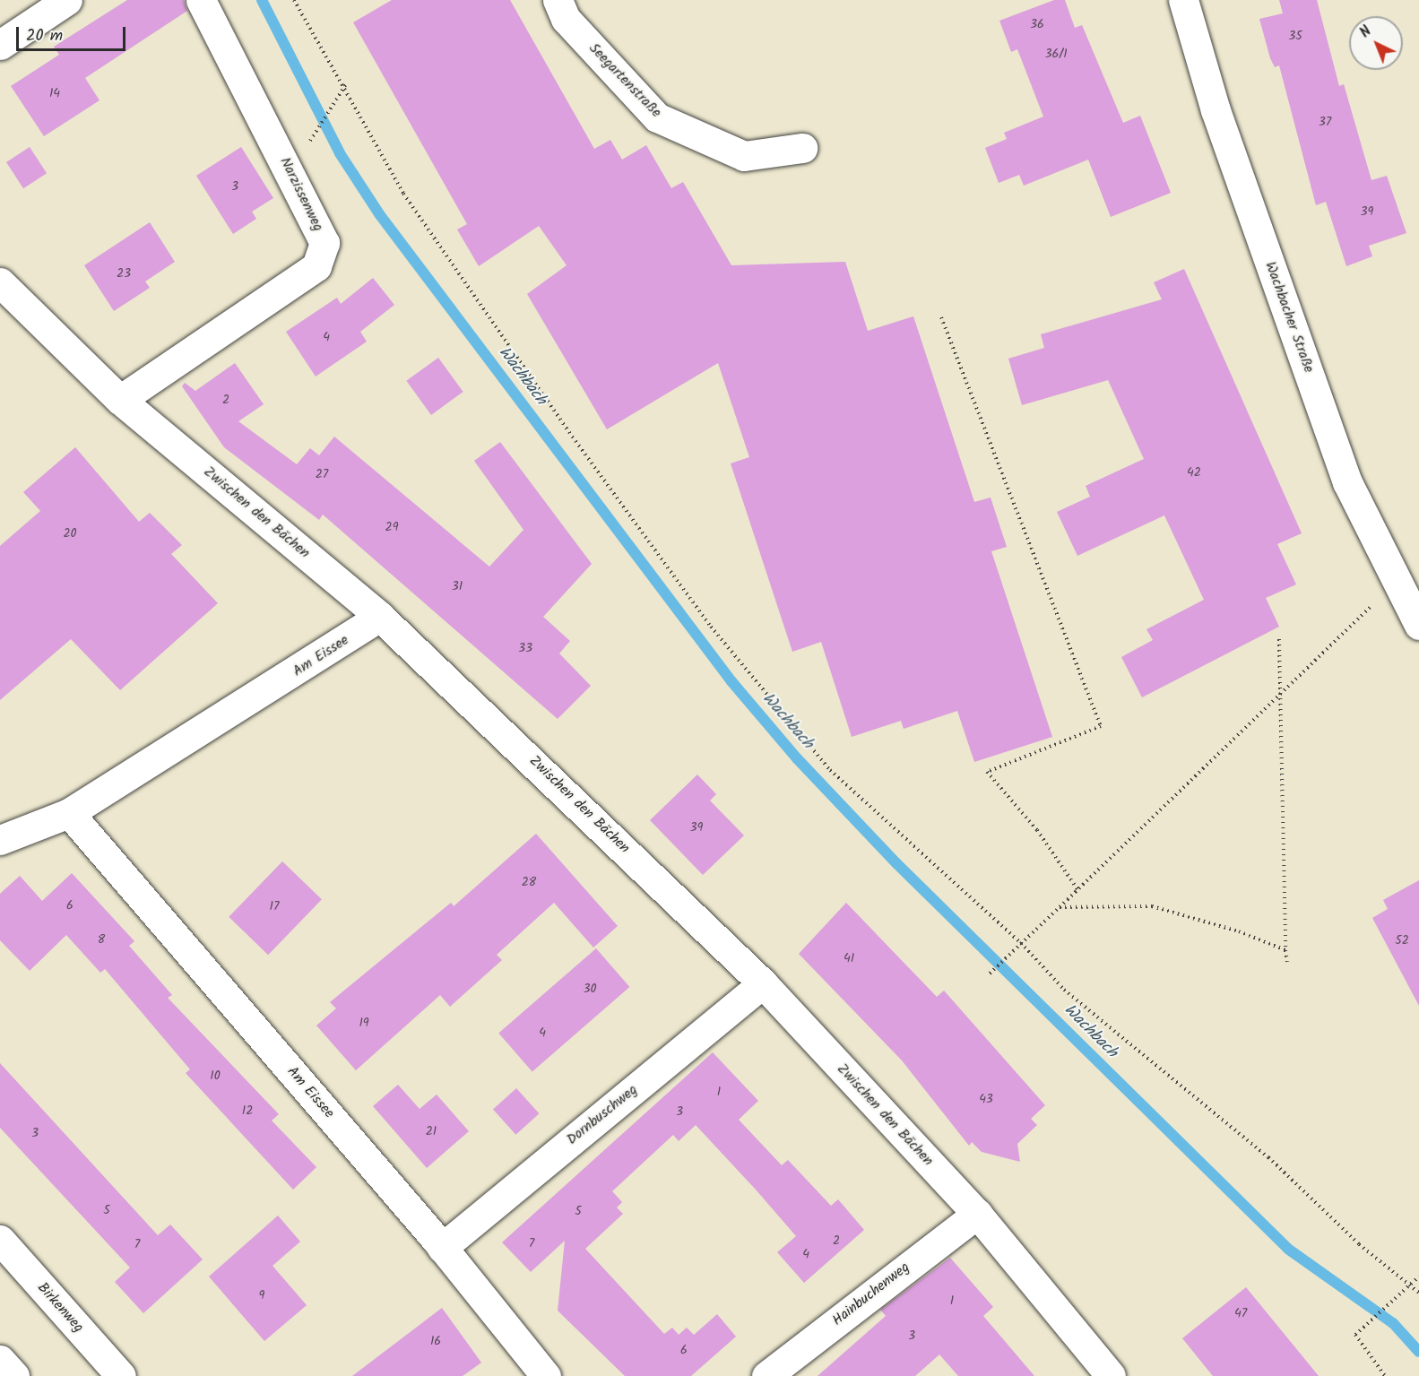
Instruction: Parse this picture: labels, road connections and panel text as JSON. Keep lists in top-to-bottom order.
{
  "streets": {
    "street": [
      "Seegartenstraße",
      "Narzissenweg",
      "Wachbacher Straße",
      "Zwischen den Bächen",
      "Am Eissee",
      "Dornbuschweg",
      "Hainbuchenweg",
      "Birkenweg"
    ]
  },
  "crossings": [
    ["Narzissenweg", "Zwischen den Bächen"],
    ["Zwischen den Bächen", "Am Eissee"],
    ["Zwischen den Bächen", "Dornbuschweg"],
    ["Zwischen den Bächen", "Hainbuchenweg"],
    ["Am Eissee", "Dornbuschweg"]
  ],
  "water": ["Wachbach"],
  "house_numbers": [
    "36",
    "35",
    "36/1",
    "14",
    "37",
    "3",
    "39",
    "23",
    "4",
    "2",
    "42",
    "27",
    "29",
    "20",
    "31",
    "33",
    "39",
    "28",
    "6",
    "17",
    "8",
    "52",
    "41",
    "30",
    "19",
    "4",
    "10",
    "1",
    "43",
    "12",
    "3",
    "21",
    "3",
    "5",
    "5",
    "2",
    "7",
    "7",
    "4",
    "9",
    "1",
    "47",
    "3",
    "16",
    "6"
  ],
  "scale_bar": "20 m",
  "north": "top left"
}
